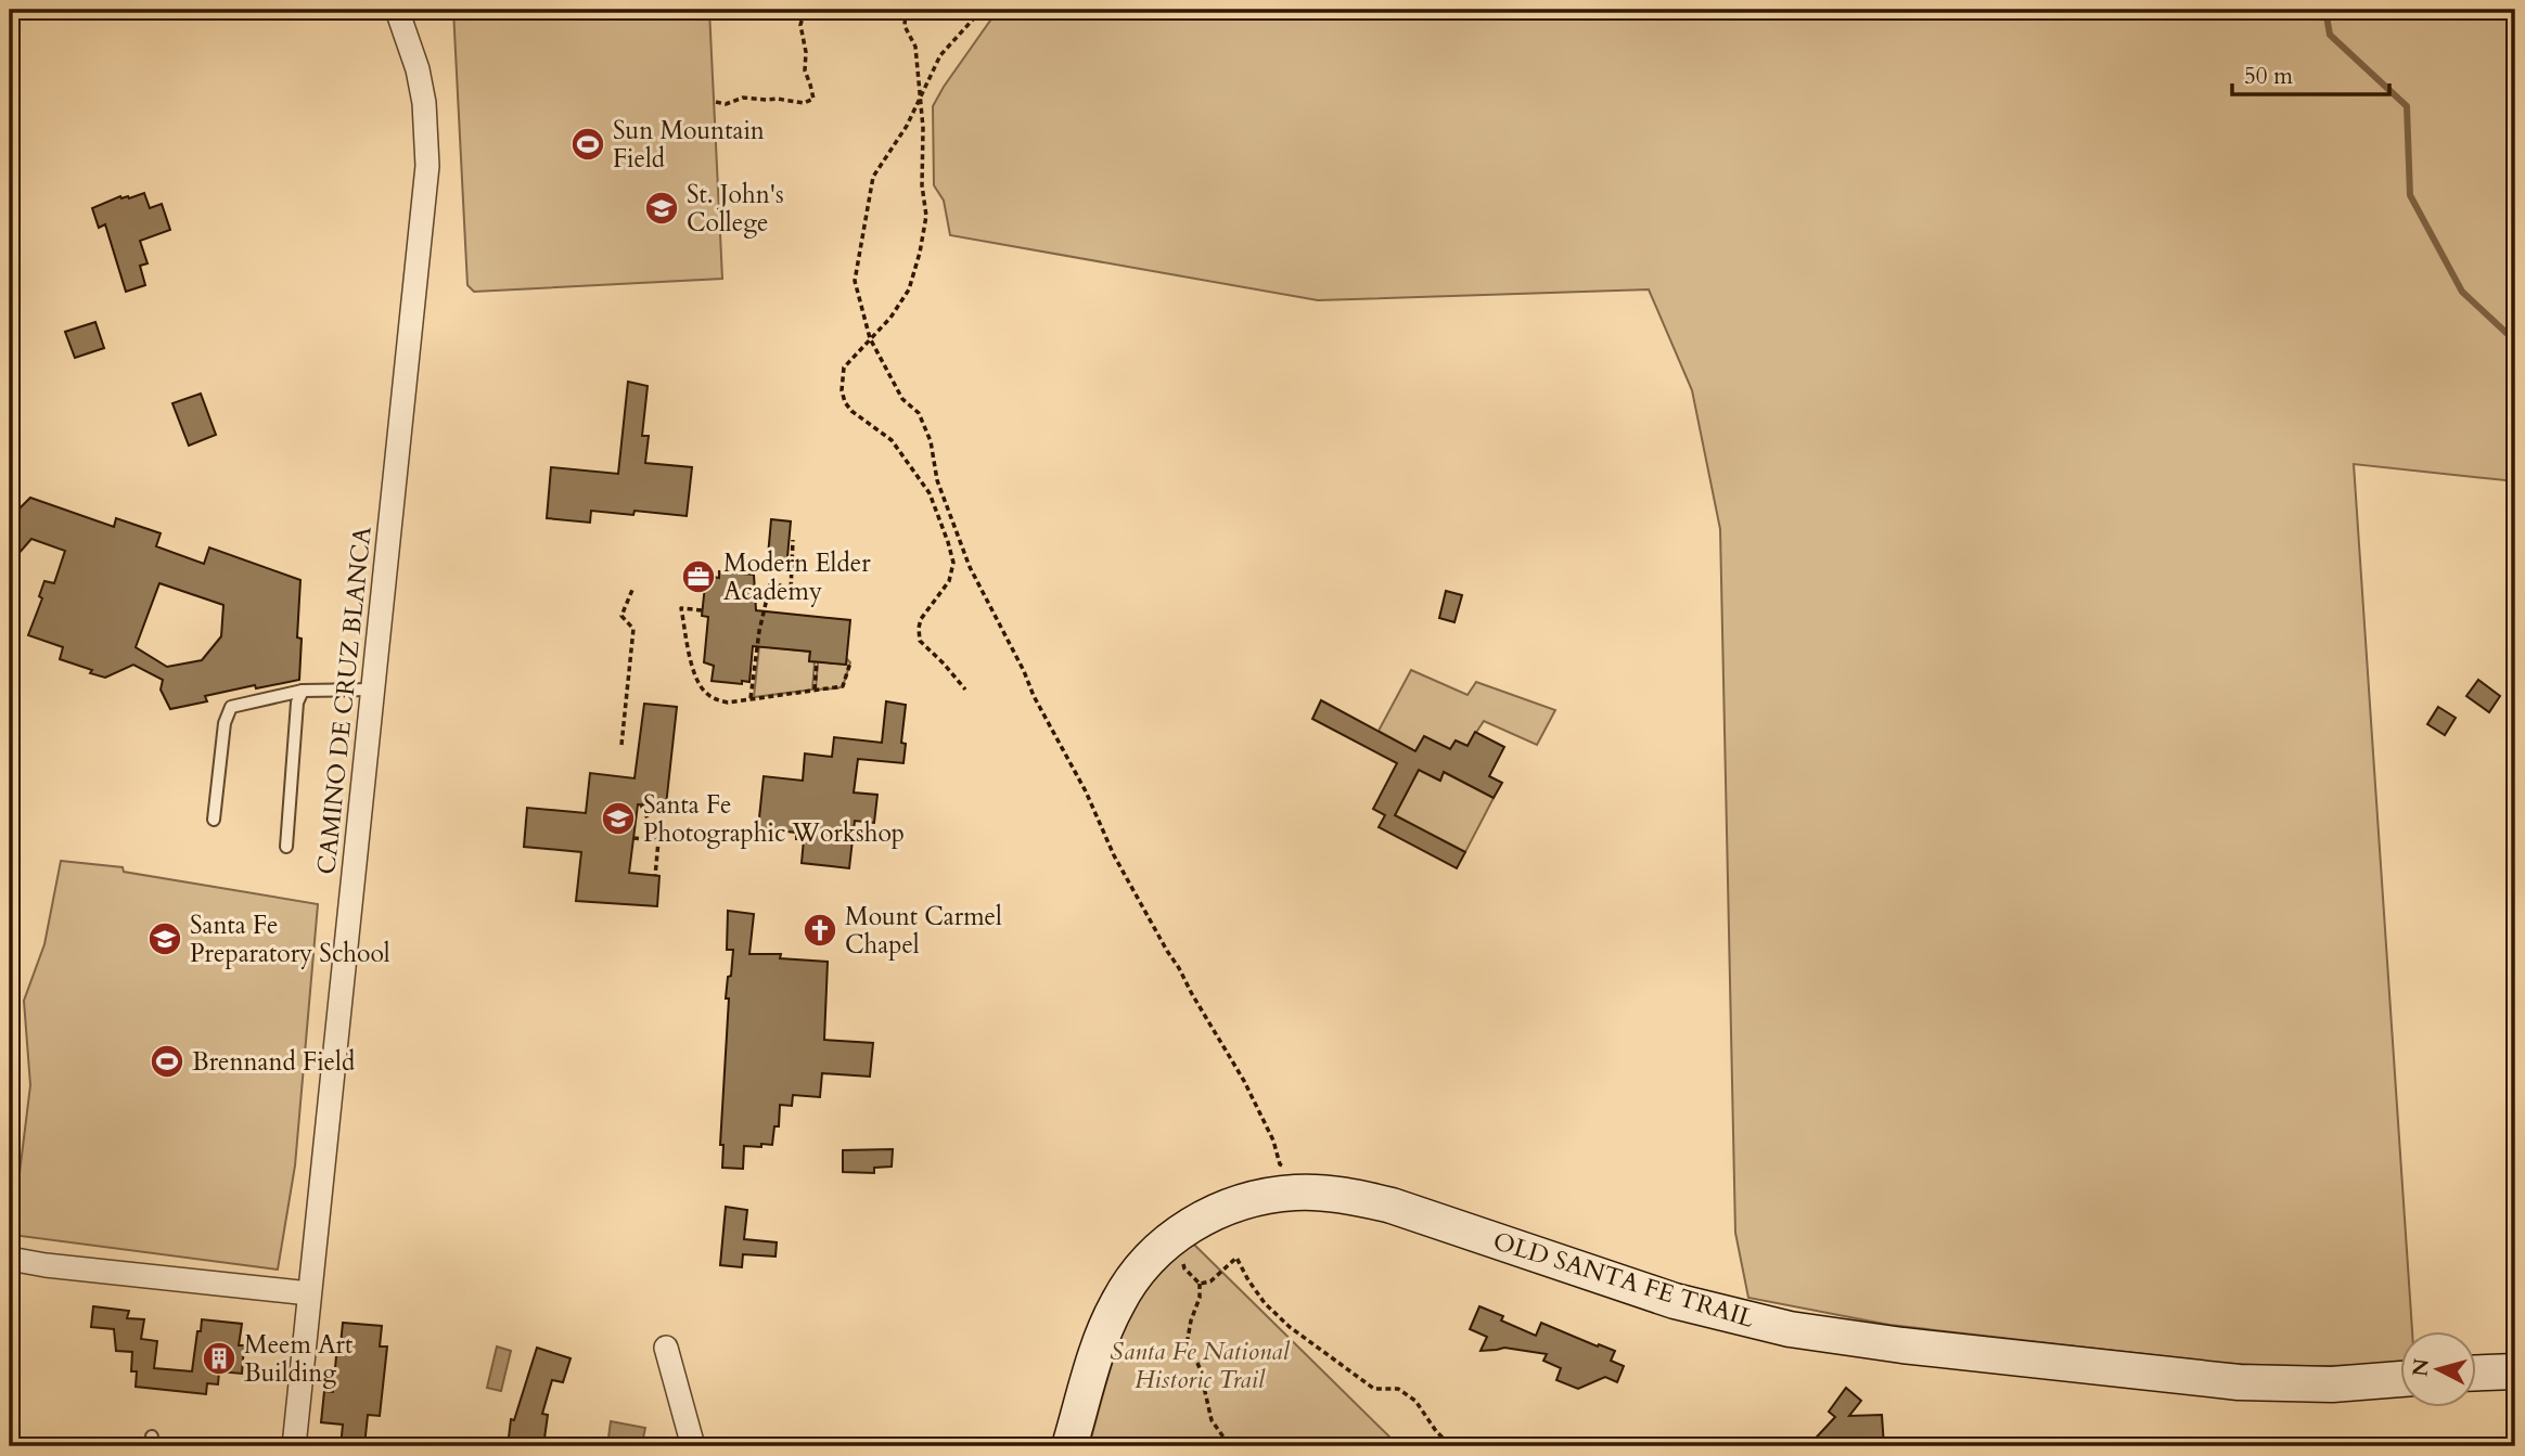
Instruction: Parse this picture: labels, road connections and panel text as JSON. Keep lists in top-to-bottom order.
{
  "streets": {
    "street": ["CAMINO DE CRUZ BLANCA", "OLD SANTA FE TRAIL"]
  },
  "parks": ["Santa Fe National Historic Trail"],
  "places": {
    "sports": ["Sun Mountain Field", "Brennand Field"],
    "school or university": ["St. John's College", "Santa Fe Photographic Workshop", "Santa Fe Preparatory School"],
    "office": ["Modern Elder Academy"],
    "church": ["Mount Carmel Chapel"],
    "building": ["Meem Art Building"]
  },
  "scale_bar": "50 m",
  "north": "left"
}
